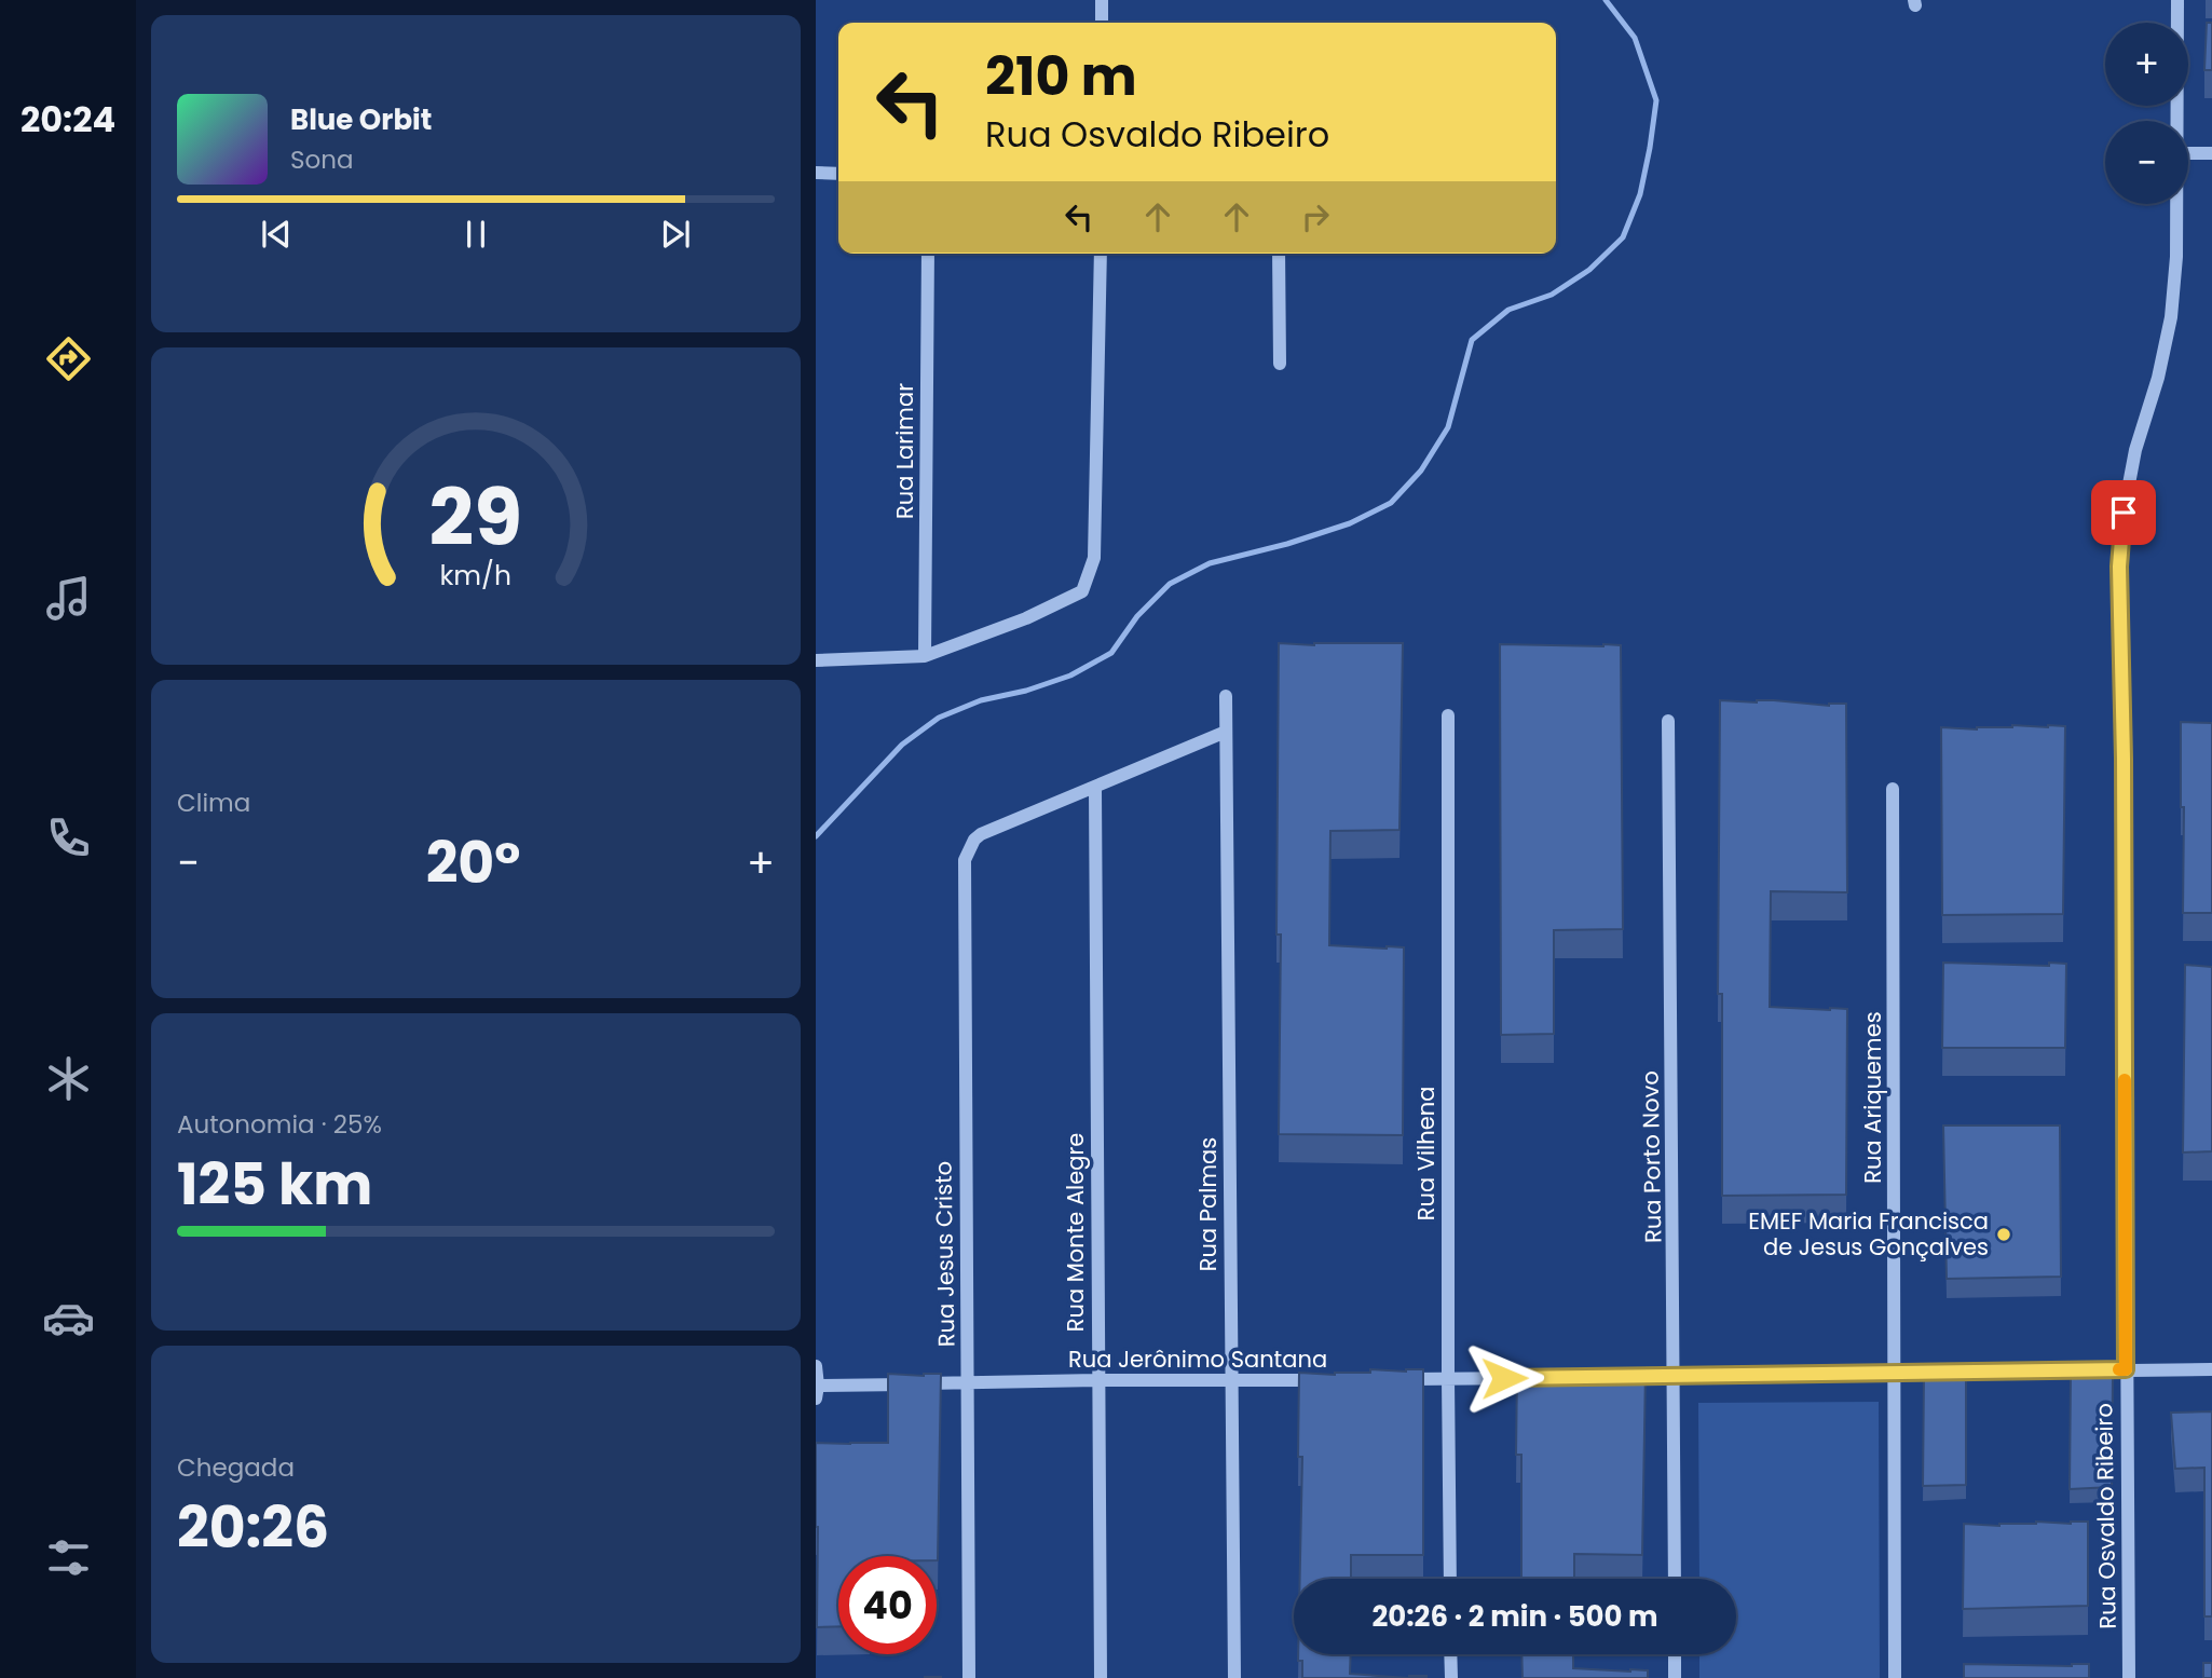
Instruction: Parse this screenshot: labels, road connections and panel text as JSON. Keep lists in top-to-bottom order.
{
  "streets": {
    "street": [
      "Rua Larimar",
      "Rua Ariquemes",
      "Rua Vilhena",
      "Rua Porto Novo",
      "Rua Palmas",
      "Rua Monte Alegre",
      "Rua Jesus Cristo",
      "Rua Jerônimo Santana",
      "Rua Osvaldo Ribeiro"
    ]
  },
  "crossings": [
    ["Rua Palmas", "Rua Jerônimo Santana"],
    ["Rua Monte Alegre", "Rua Jesus Cristo"],
    ["Rua Monte Alegre", "Rua Jerônimo Santana"],
    ["Rua Jesus Cristo", "Rua Jerônimo Santana"]
  ],
  "places": ["EMEF Maria Francisca de Jesus Gonçalves"],
  "page": {
    "tabs": "20:24",
    "map_buttons": ["+", "−"],
    "turn": ["210 m", "Rua Osvaldo Ribeiro"],
    "song": ["Blue Orbit", "Sona"],
    "tile": [
      "Clima",
      ["Autonomia · 25%", "125 km"],
      ["Chegada", "20:26"]
    ],
    "heat": ["−", "20°", "+"],
    "limit": "40",
    "trip": "20:26 · 2 min · 500 m",
    "gauge": ["29", "km/h"]
  }
}
